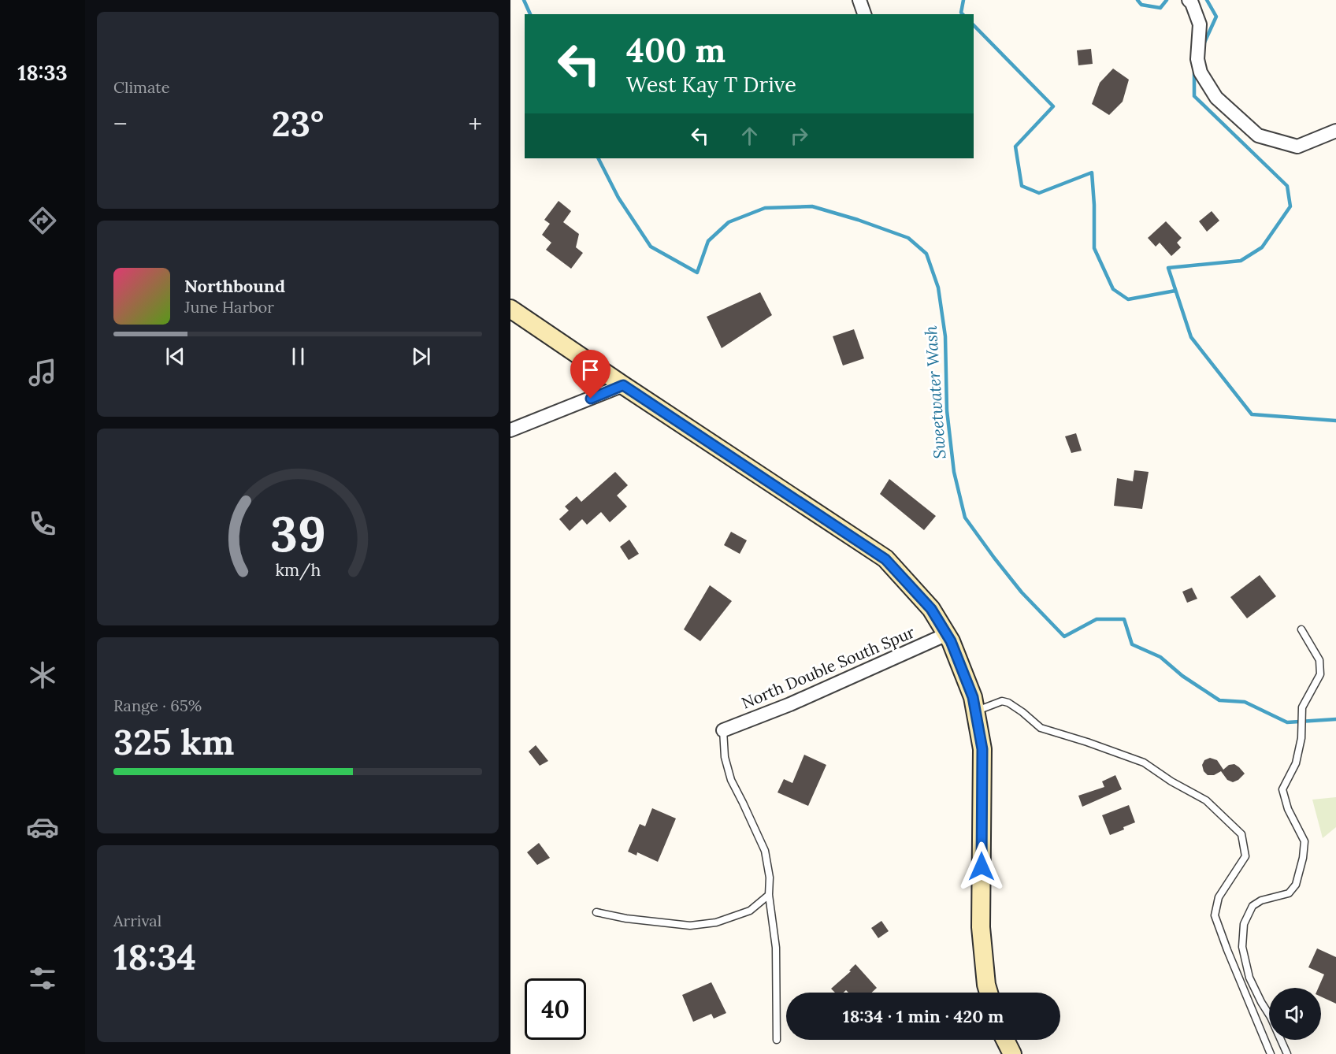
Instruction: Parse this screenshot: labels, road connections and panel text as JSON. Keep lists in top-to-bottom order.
{
  "streets": {
    "street": ["North Double South Spur"]
  },
  "water": ["Sweetwater Wash"],
  "page": {
    "tabs": "18:33",
    "tile": [
      "Climate",
      ["Range · 65%", "325 km"],
      ["Arrival", "18:34"]
    ],
    "turn": ["400 m", "West Kay T Drive"],
    "heat": ["−", "23°", "+"],
    "song": ["Northbound", "June Harbor"],
    "limit": "40",
    "trip": "18:34 · 1 min · 420 m",
    "gauge": ["39", "km/h"]
  }
}
